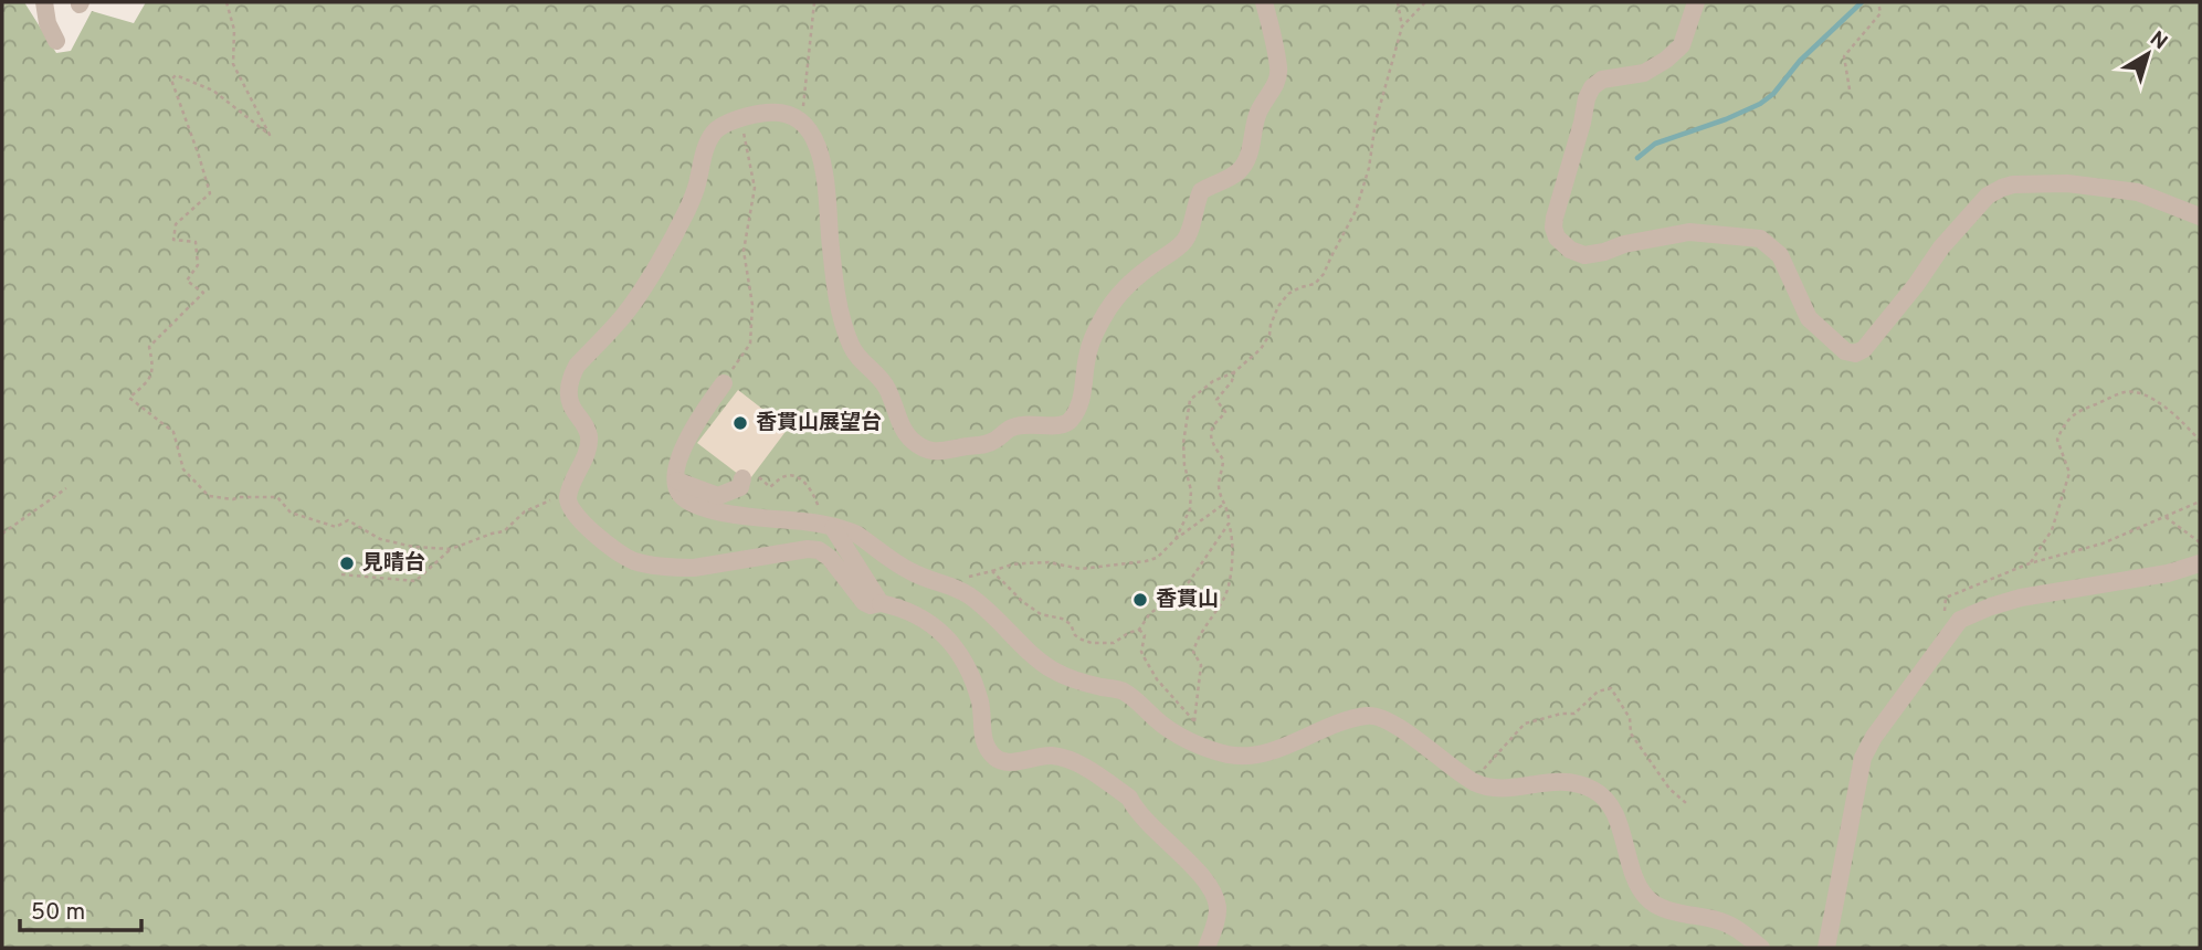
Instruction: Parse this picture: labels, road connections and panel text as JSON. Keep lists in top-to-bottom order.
{
  "places": ["香貫山展望台", "見晴台", "香貫山"],
  "scale_bar": "50 m",
  "north": "top right"
}
